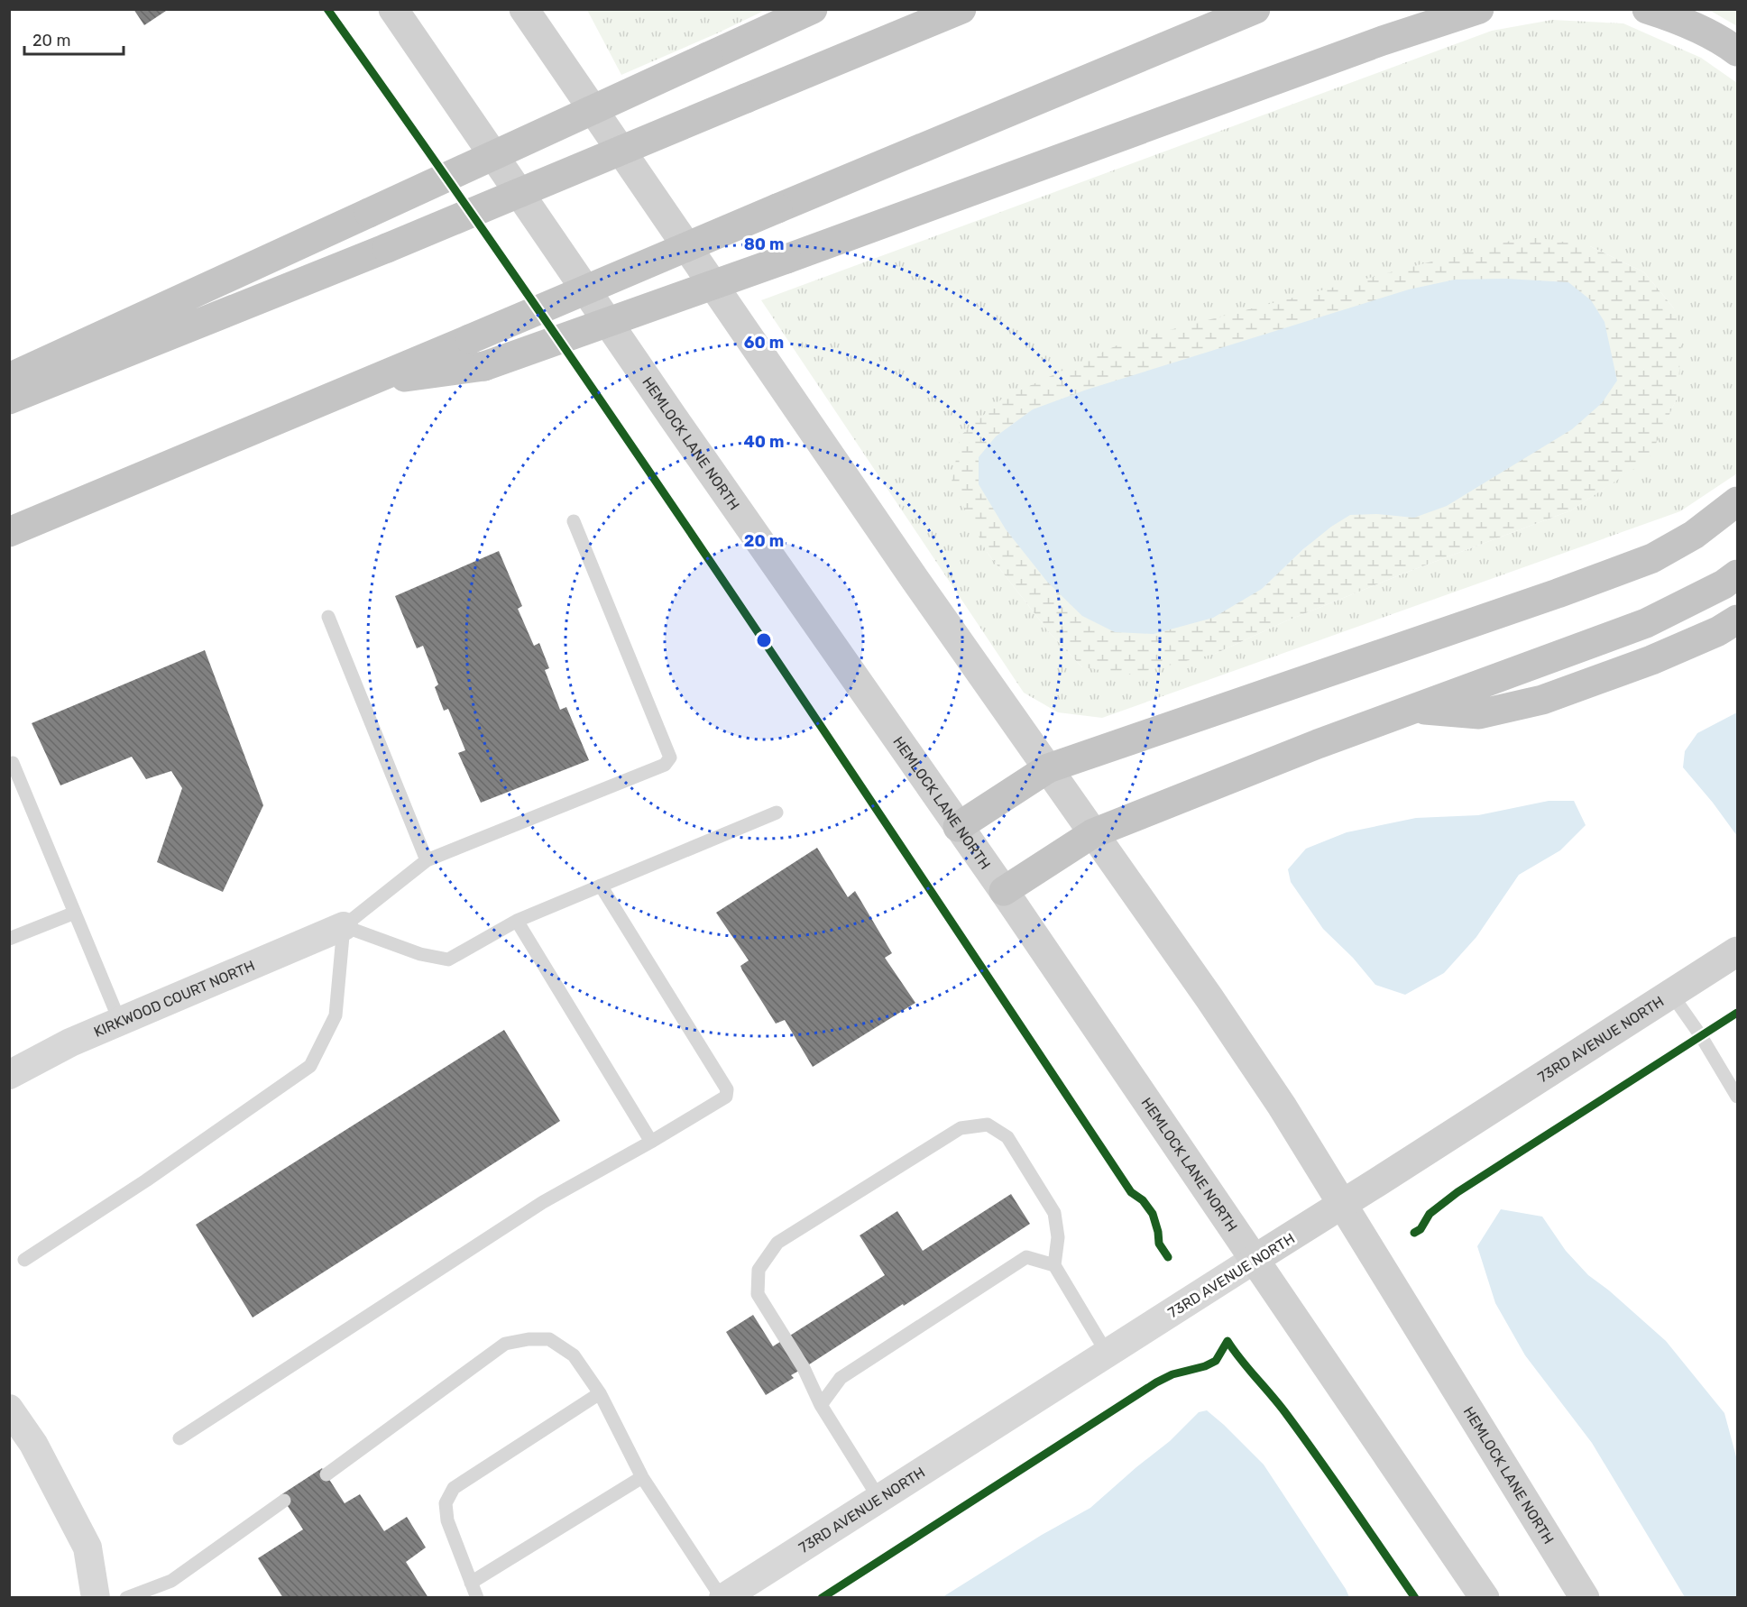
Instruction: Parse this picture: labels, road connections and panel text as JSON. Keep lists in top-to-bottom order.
{
  "streets": {
    "main road": ["HEMLOCK LANE NORTH", "73RD AVENUE NORTH"],
    "street": ["KIRKWOOD COURT NORTH"]
  },
  "crossings": [
    ["HEMLOCK LANE NORTH", "73RD AVENUE NORTH"]
  ],
  "scale_bar": "20 m",
  "rings": [
    "80 m",
    "60 m",
    "40 m",
    "20 m"
  ]
}
